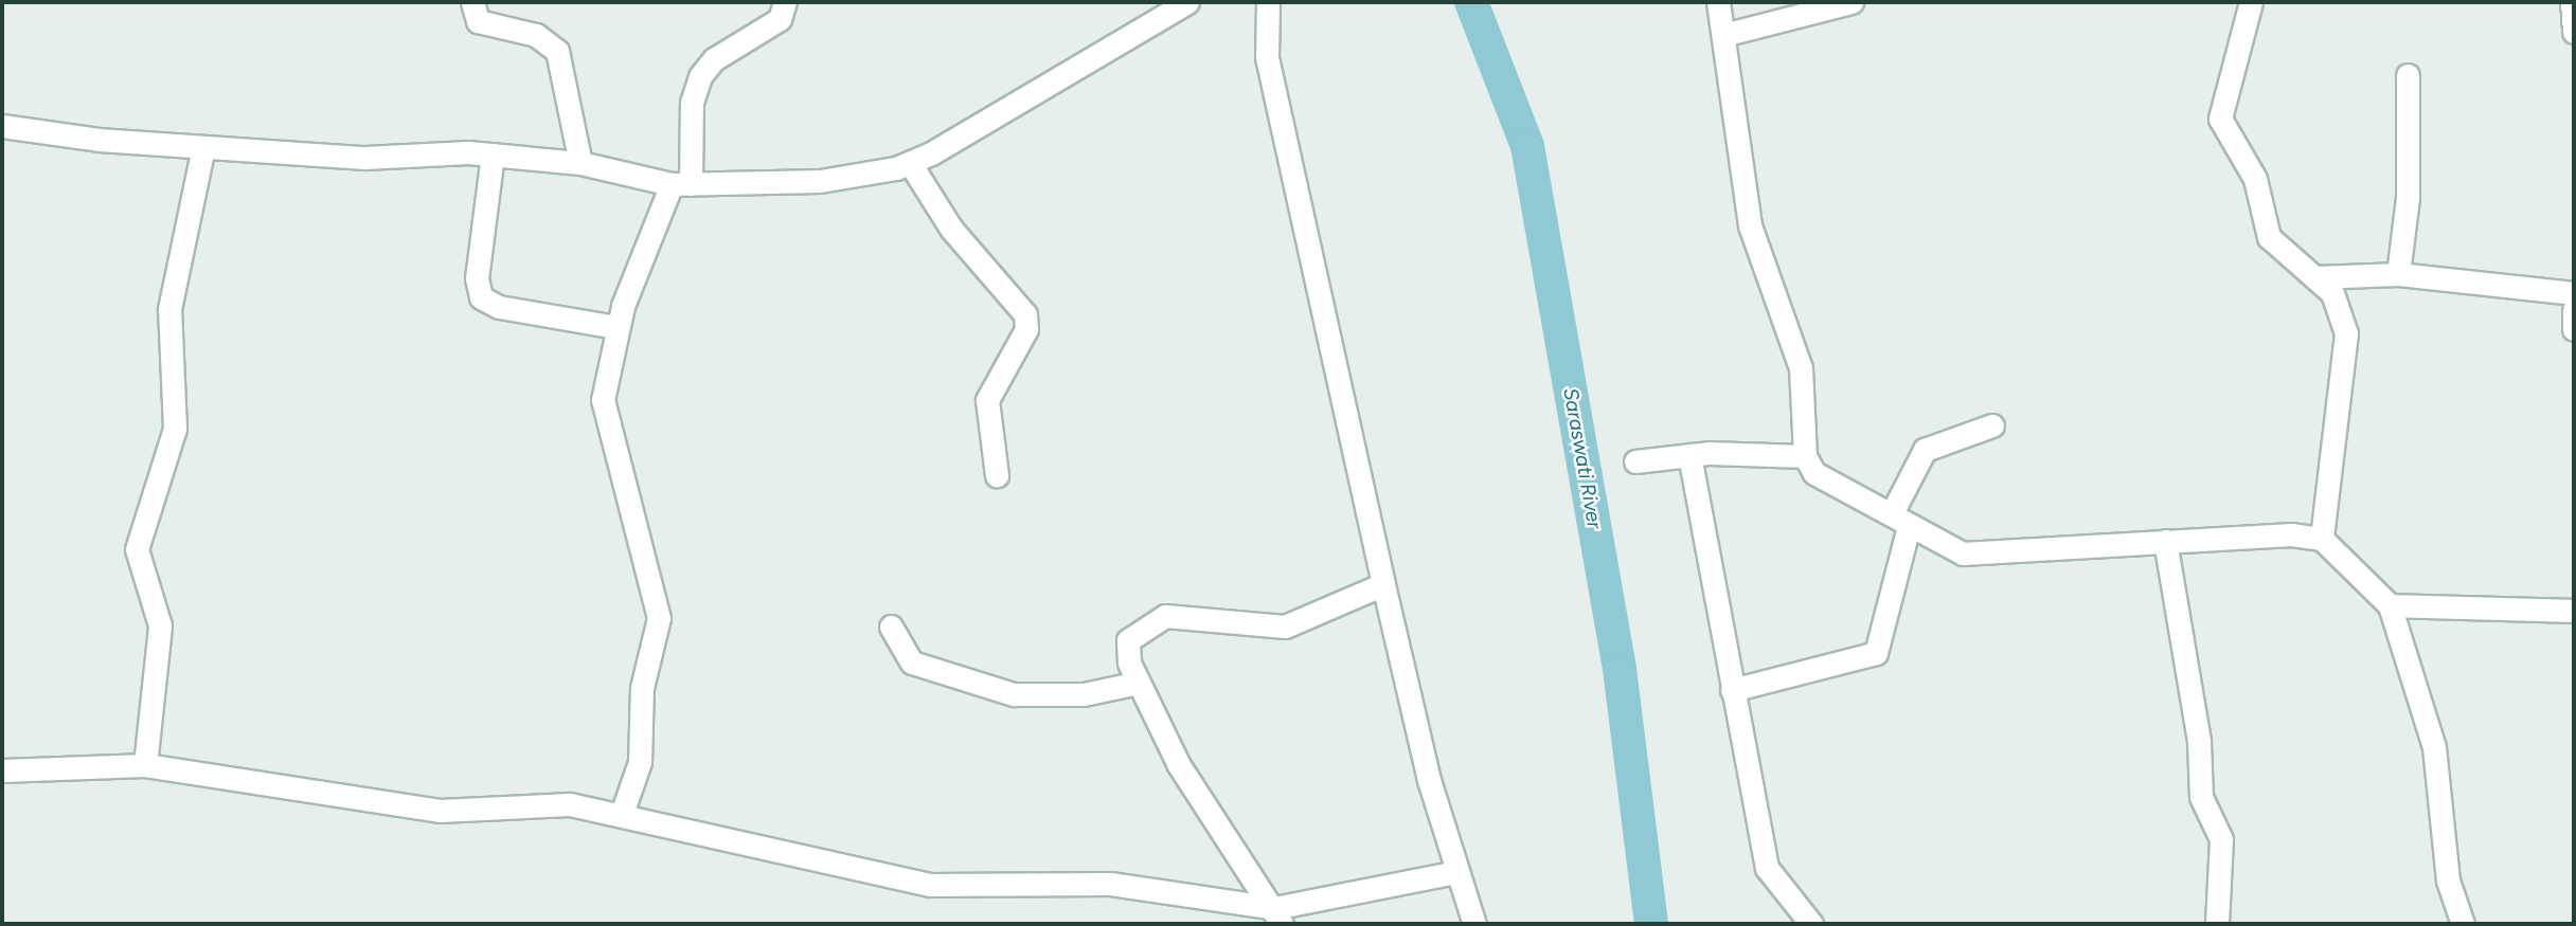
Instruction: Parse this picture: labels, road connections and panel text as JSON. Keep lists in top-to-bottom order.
{
  "water": ["Saraswati River"]
}
